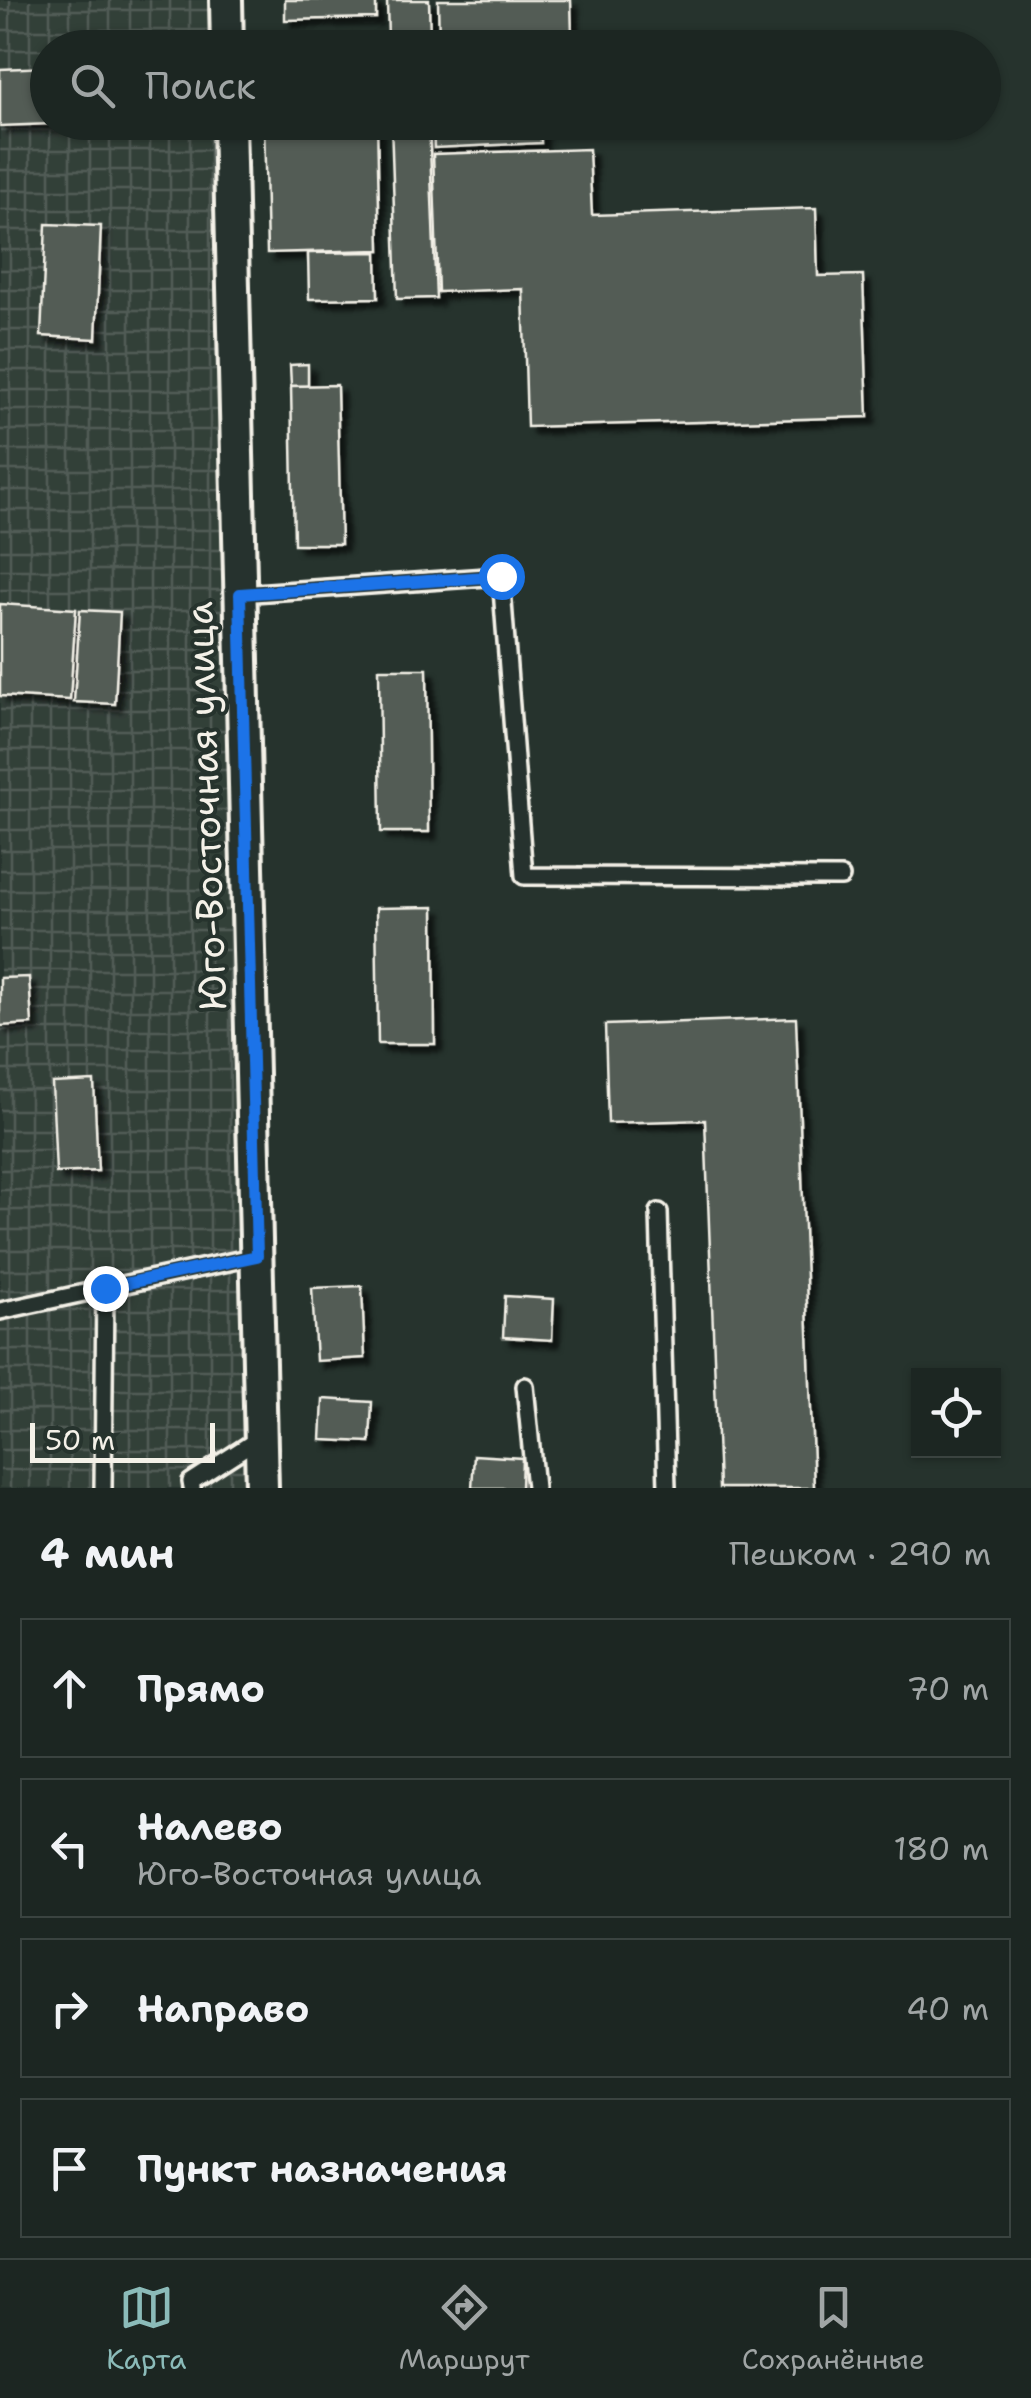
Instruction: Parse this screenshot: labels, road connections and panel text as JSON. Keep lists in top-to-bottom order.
{
  "streets": {
    "street": ["Юго-Восточная улица"]
  },
  "scale_bar": "50 m",
  "page": {
    "search": "Поиск",
    "scale": "50 m",
    "heading": ["4 мин", "Пешком · 290 m"],
    "list": [
      ["Прямо", "70 m"],
      ["Налево", "Юго-Восточная улица", "180 m"],
      ["Направо", "40 m"],
      "Пункт назначения"
    ],
    "nav": ["Карта", "Маршрут", "Сохранённые"]
  }
}
